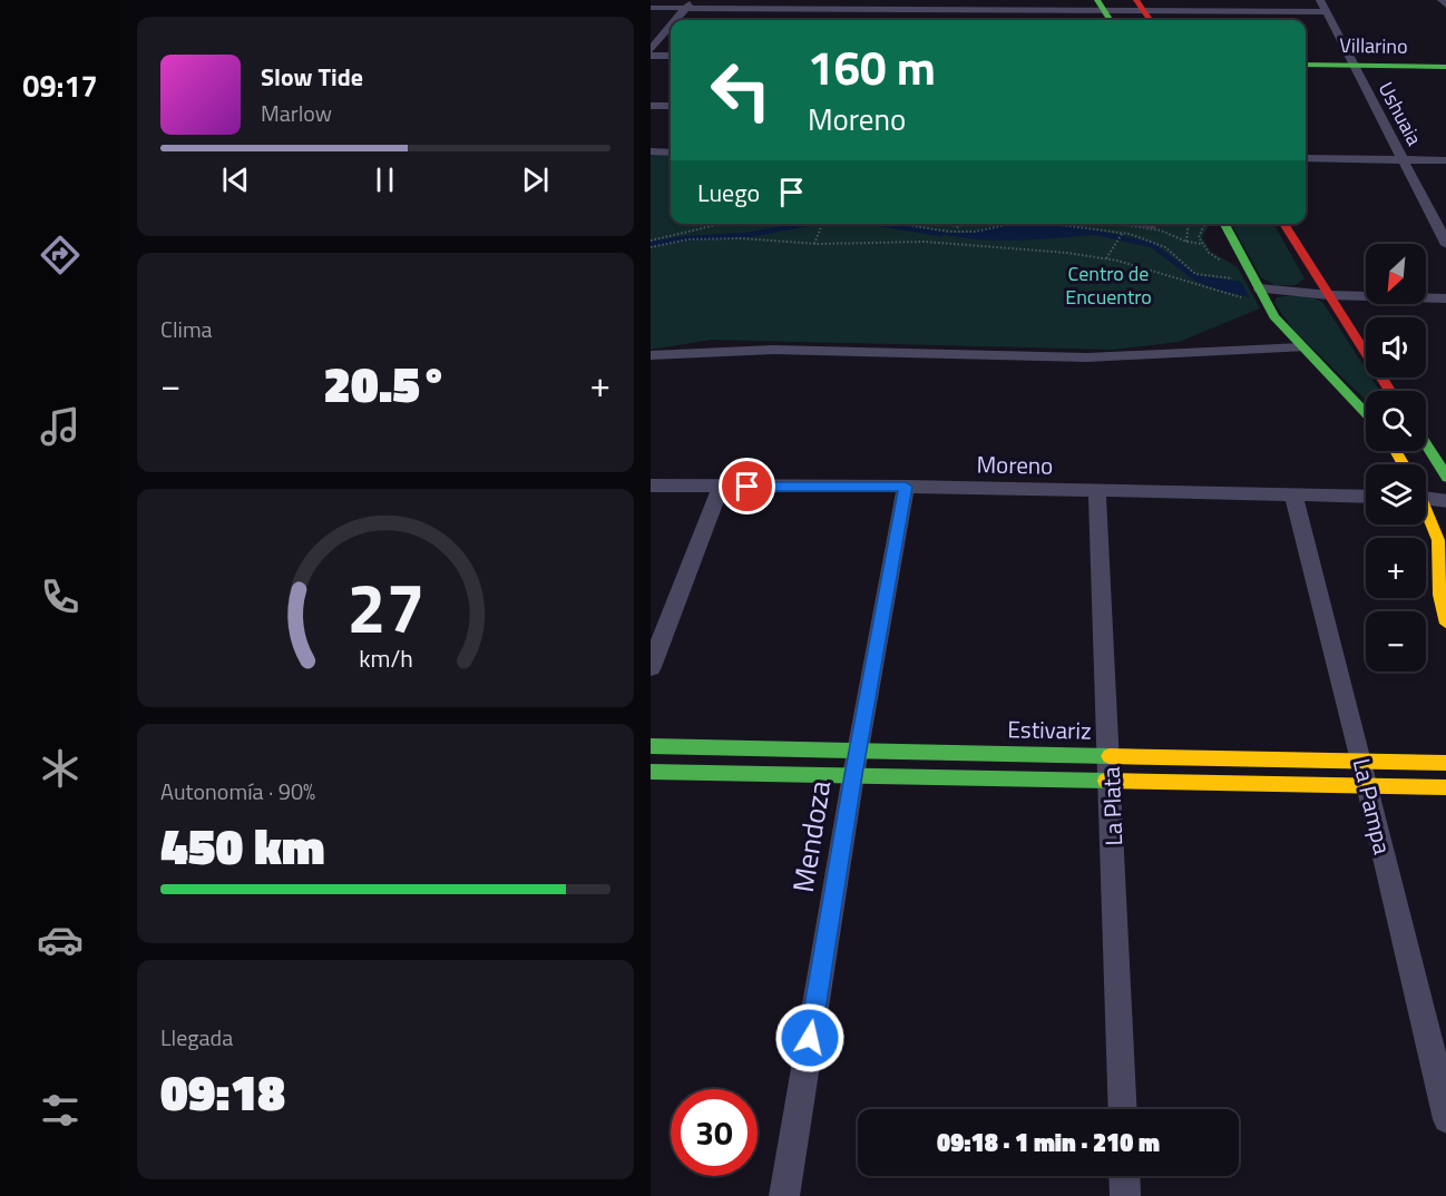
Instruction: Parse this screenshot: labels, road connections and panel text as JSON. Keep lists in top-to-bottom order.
{
  "streets": {
    "street": [
      "Villarino",
      "Ushuaia",
      "Moreno",
      "Estivariz",
      "La Plata",
      "La Pampa",
      "Mendoza"
    ]
  },
  "crossings": [
    ["Villarino", "Ushuaia"],
    ["Moreno", "La Plata"],
    ["Moreno", "La Pampa"],
    ["Moreno", "Mendoza"],
    ["Estivariz", "La Plata"],
    ["Estivariz", "La Pampa"],
    ["Estivariz", "Mendoza"]
  ],
  "parks": ["Centro de Encuentro"],
  "north": "bottom left",
  "page": {
    "tabs": "09:17",
    "turn": ["160 m", "Moreno"],
    "song": ["Slow Tide", "Marlow"],
    "then": "Luego",
    "map_buttons": ["+", "−"],
    "tile": [
      "Clima",
      ["Autonomía · 90%", "450 km"],
      ["Llegada", "09:18"]
    ],
    "heat": ["−", "20.5°", "+"],
    "limit": "30",
    "trip": "09:18 · 1 min · 210 m",
    "gauge": ["27", "km/h"]
  }
}
